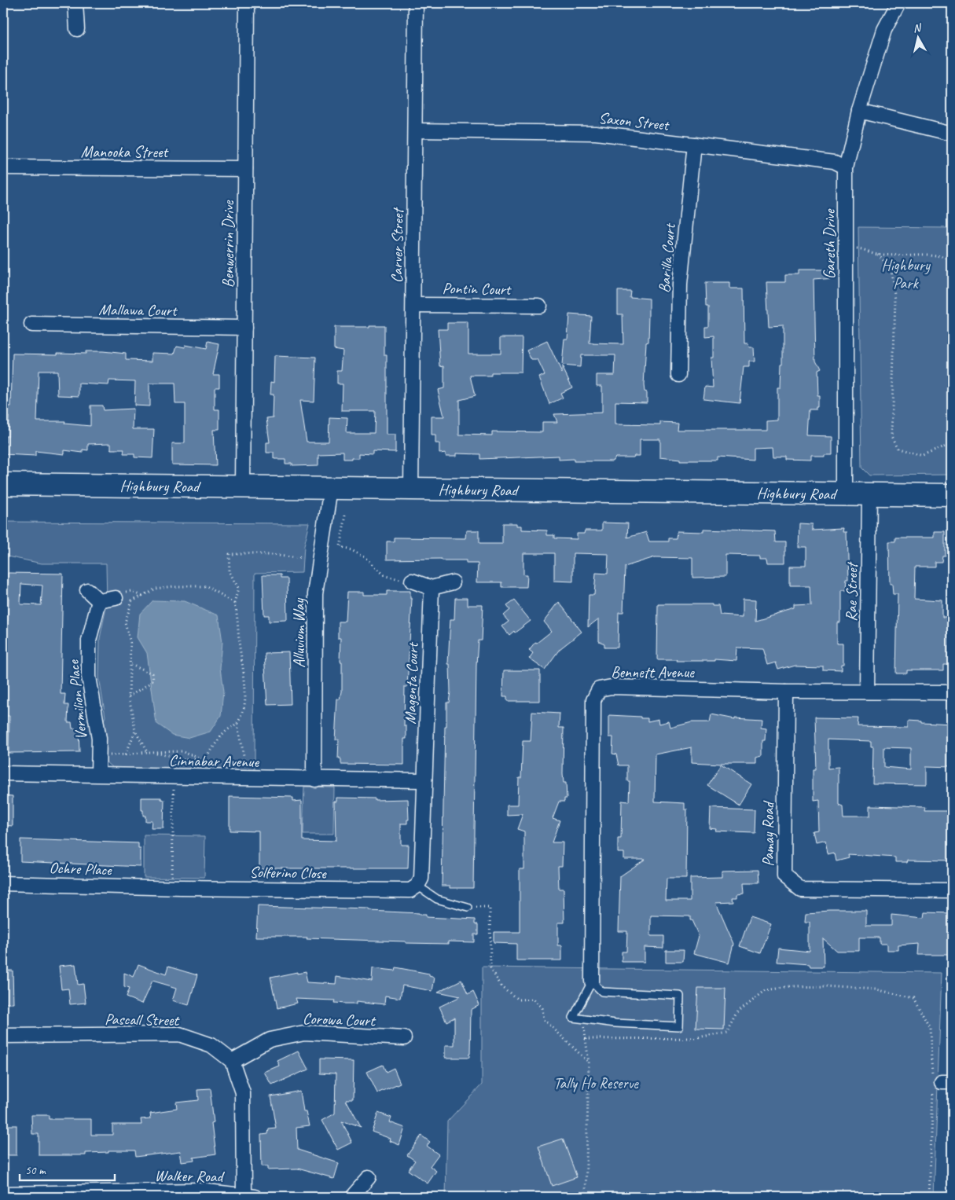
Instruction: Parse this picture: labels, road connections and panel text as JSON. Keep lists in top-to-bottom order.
{
  "streets": {
    "main road": ["Highbury Road"],
    "street": [
      "Saxon Street",
      "Manooka Street",
      "Benwerrin Drive",
      "Gareth Drive",
      "Carver Street",
      "Barilla Court",
      "Pontin Court",
      "Mallawa Court",
      "Rae Street",
      "Alluvium Way",
      "Bennett Avenue",
      "Magenta Court",
      "Vermilion Place",
      "Cinnabar Avenue",
      "Pamay Road",
      "Ochre Place",
      "Solferino Close",
      "Pascall Street",
      "Corowa Court",
      "Walker Road"
    ]
  },
  "crossings": [
    ["Saxon Street", "Gareth Drive"],
    ["Saxon Street", "Carver Street"],
    ["Saxon Street", "Barilla Court"],
    ["Manooka Street", "Benwerrin Drive"],
    ["Benwerrin Drive", "Mallawa Court"],
    ["Benwerrin Drive", "Highbury Road"],
    ["Gareth Drive", "Highbury Road"],
    ["Carver Street", "Pontin Court"],
    ["Carver Street", "Highbury Road"],
    ["Highbury Road", "Rae Street"],
    ["Highbury Road", "Alluvium Way"],
    ["Rae Street", "Bennett Avenue"],
    ["Alluvium Way", "Cinnabar Avenue"],
    ["Bennett Avenue", "Pamay Road"],
    ["Magenta Court", "Cinnabar Avenue"],
    ["Vermilion Place", "Cinnabar Avenue"],
    ["Ochre Place", "Solferino Close"],
    ["Pascall Street", "Corowa Court"]
  ],
  "parks": ["Highbury Park", "Tally Ho Reserve"],
  "scale_bar": "50 m",
  "north": "top"
}
